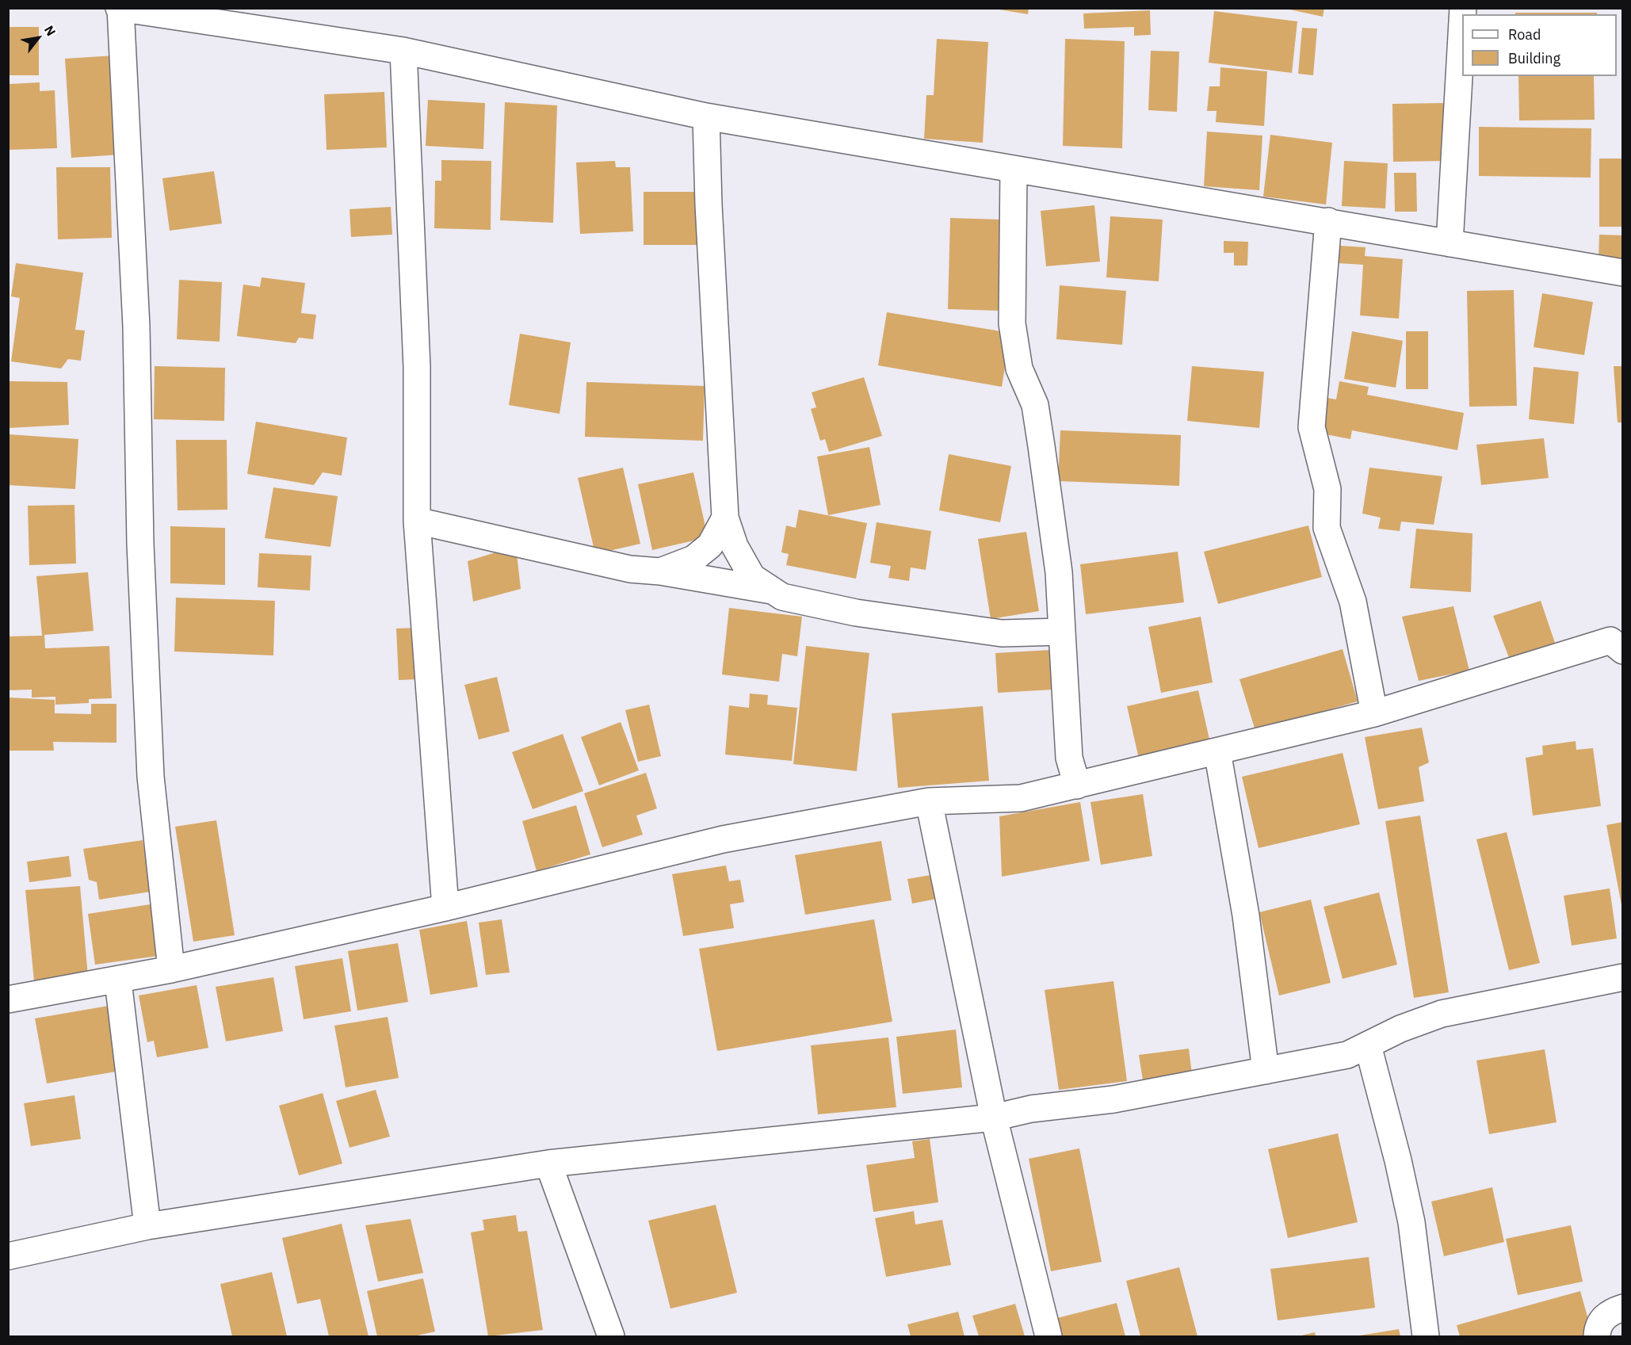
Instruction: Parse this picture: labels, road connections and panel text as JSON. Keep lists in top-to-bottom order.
{
  "legend": ["Road", "Building"],
  "north": "top right"
}
